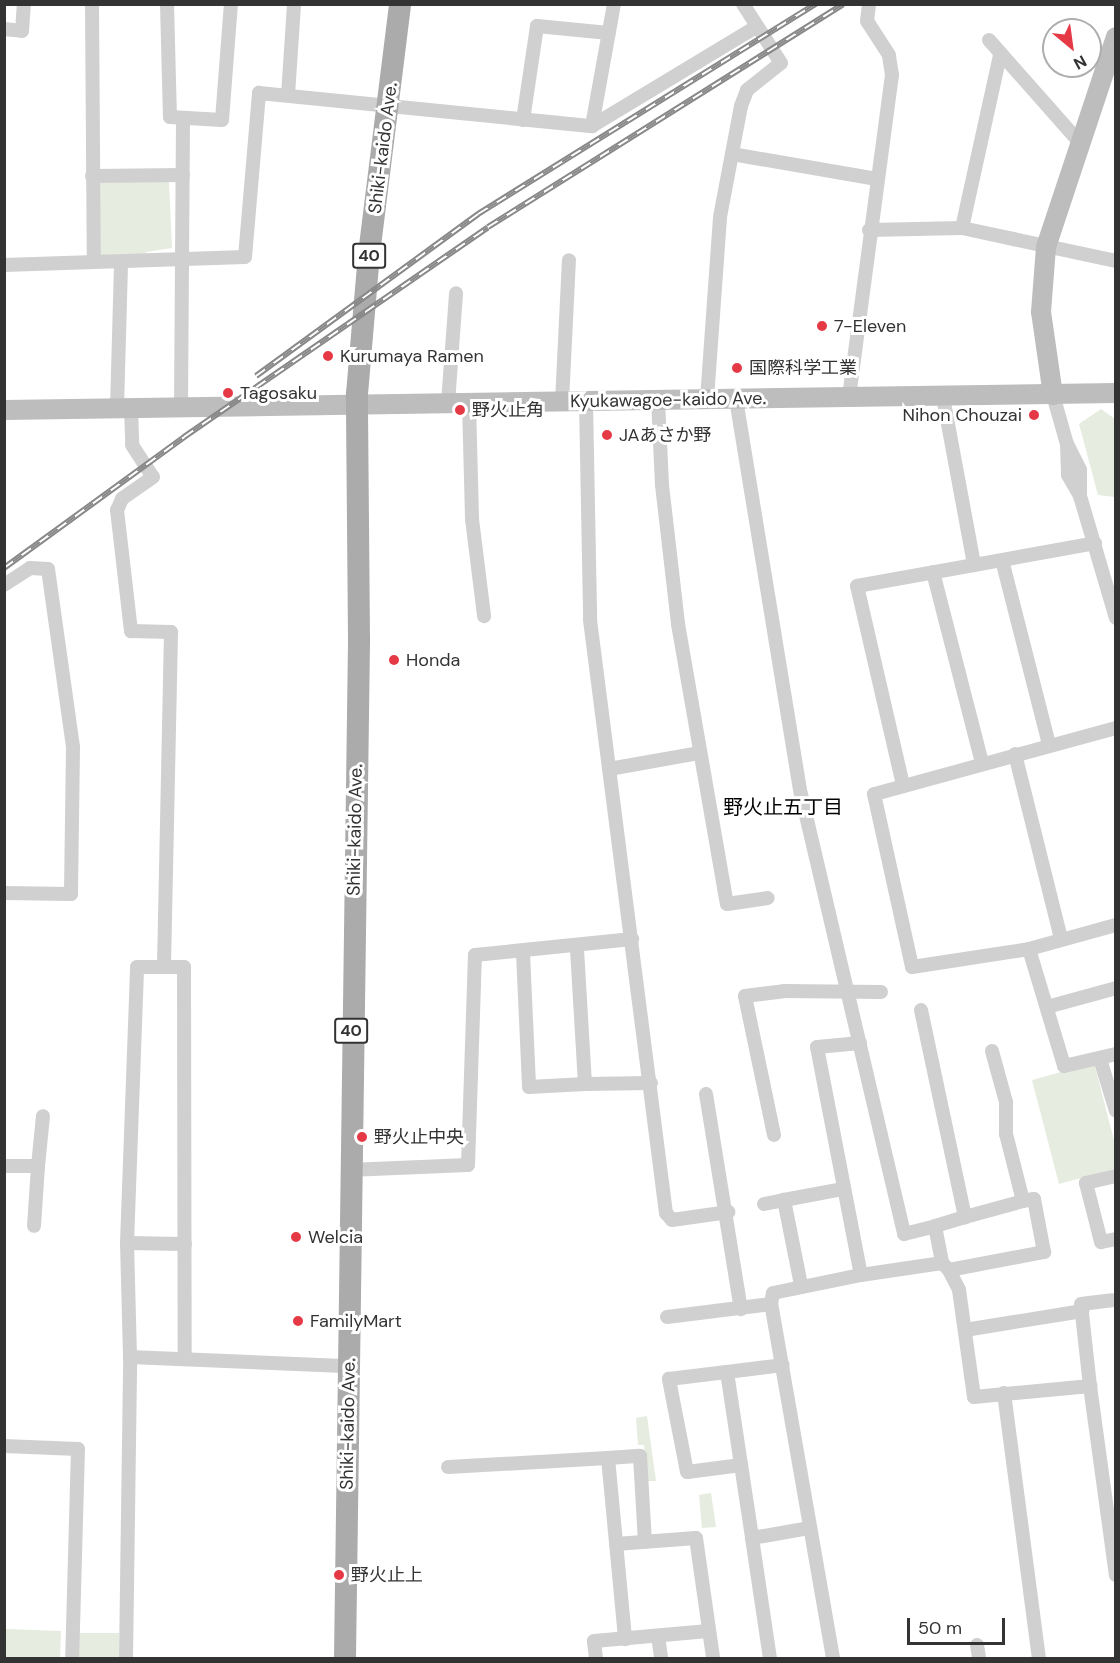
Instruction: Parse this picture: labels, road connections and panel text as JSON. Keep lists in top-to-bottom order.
{
  "streets": {
    "main road": ["Shiki-kaido Ave.", "40", "Kyukawagoe-kaido Ave."]
  },
  "crossings": [
    ["Shiki-kaido Ave.", "Kyukawagoe-kaido Ave."]
  ],
  "districts": ["野火止五丁目"],
  "places": [
    "7-Eleven",
    "Kurumaya Ramen",
    "国際科学工業",
    "Tagosaku",
    "野火止角",
    "Nihon Chouzai",
    "JAあさか野",
    "Honda",
    "野火止中央",
    "Welcia",
    "FamilyMart",
    "野火止上"
  ],
  "scale_bar": "50 m",
  "north": "bottom right"
}
